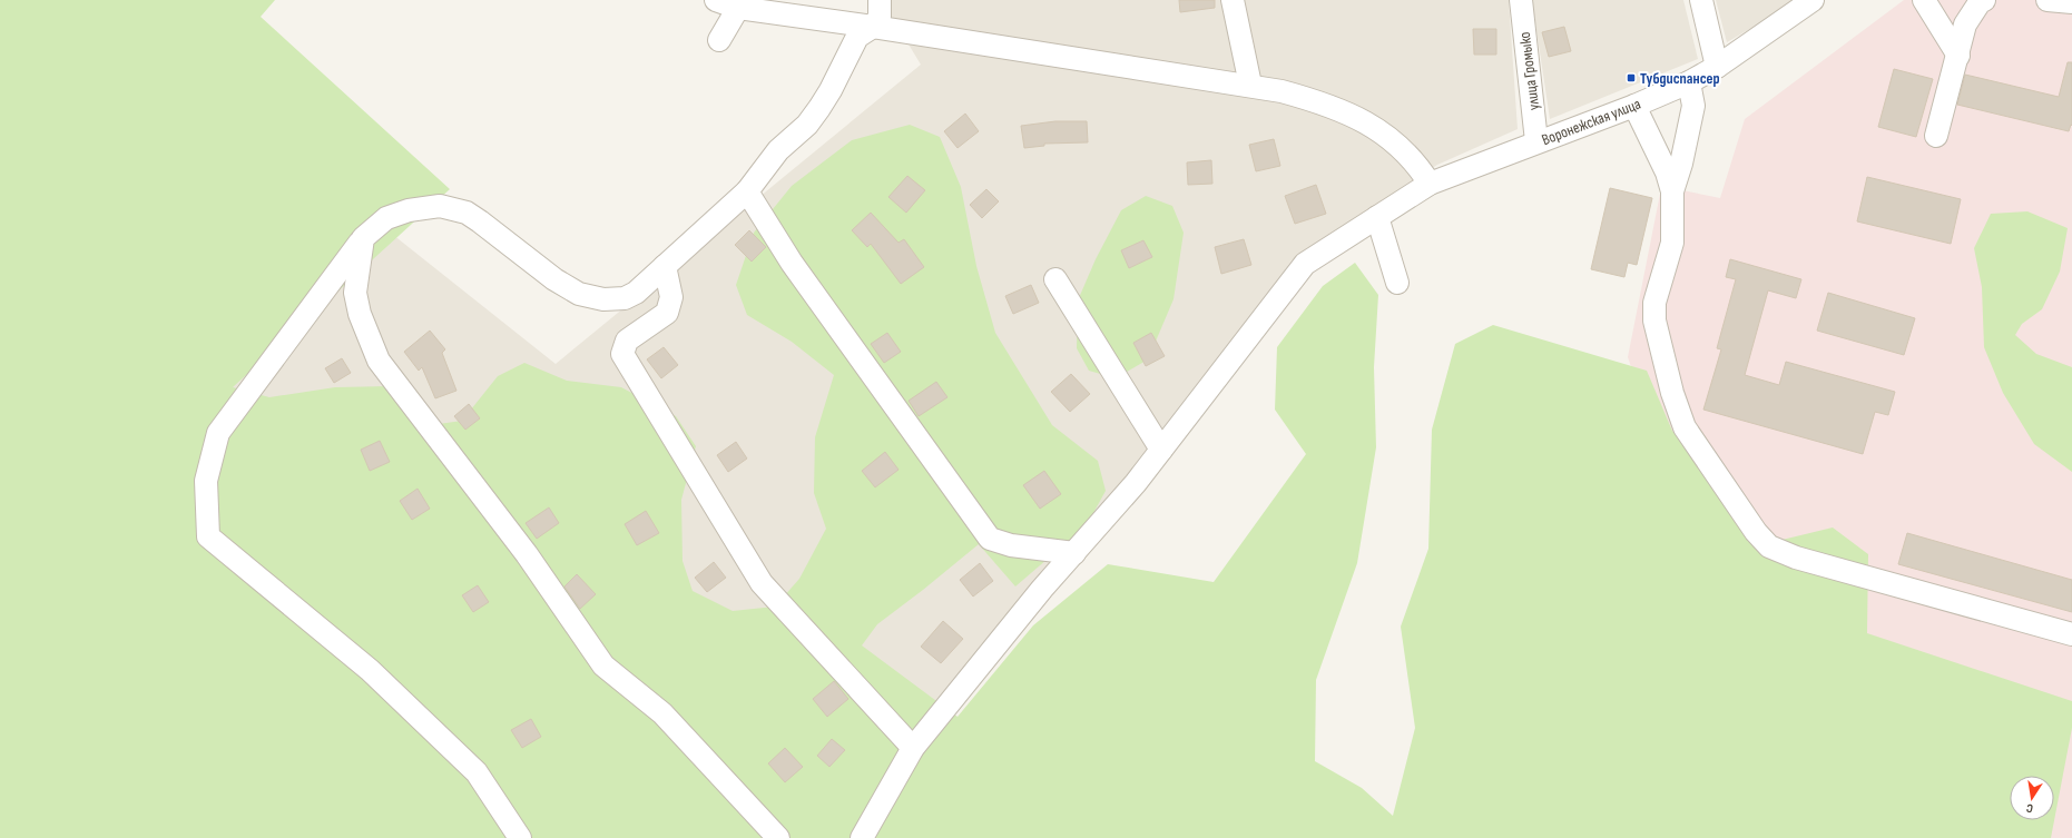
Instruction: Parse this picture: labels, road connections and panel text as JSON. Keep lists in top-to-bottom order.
{
  "streets": {
    "street": ["улица Громыко", "Воронежская улица"]
  },
  "crossings": [
    ["улица Громыко", "Воронежская улица"]
  ],
  "places": {
    "transit": ["Тубдиспансер"]
  },
  "north": "bottom"
}
